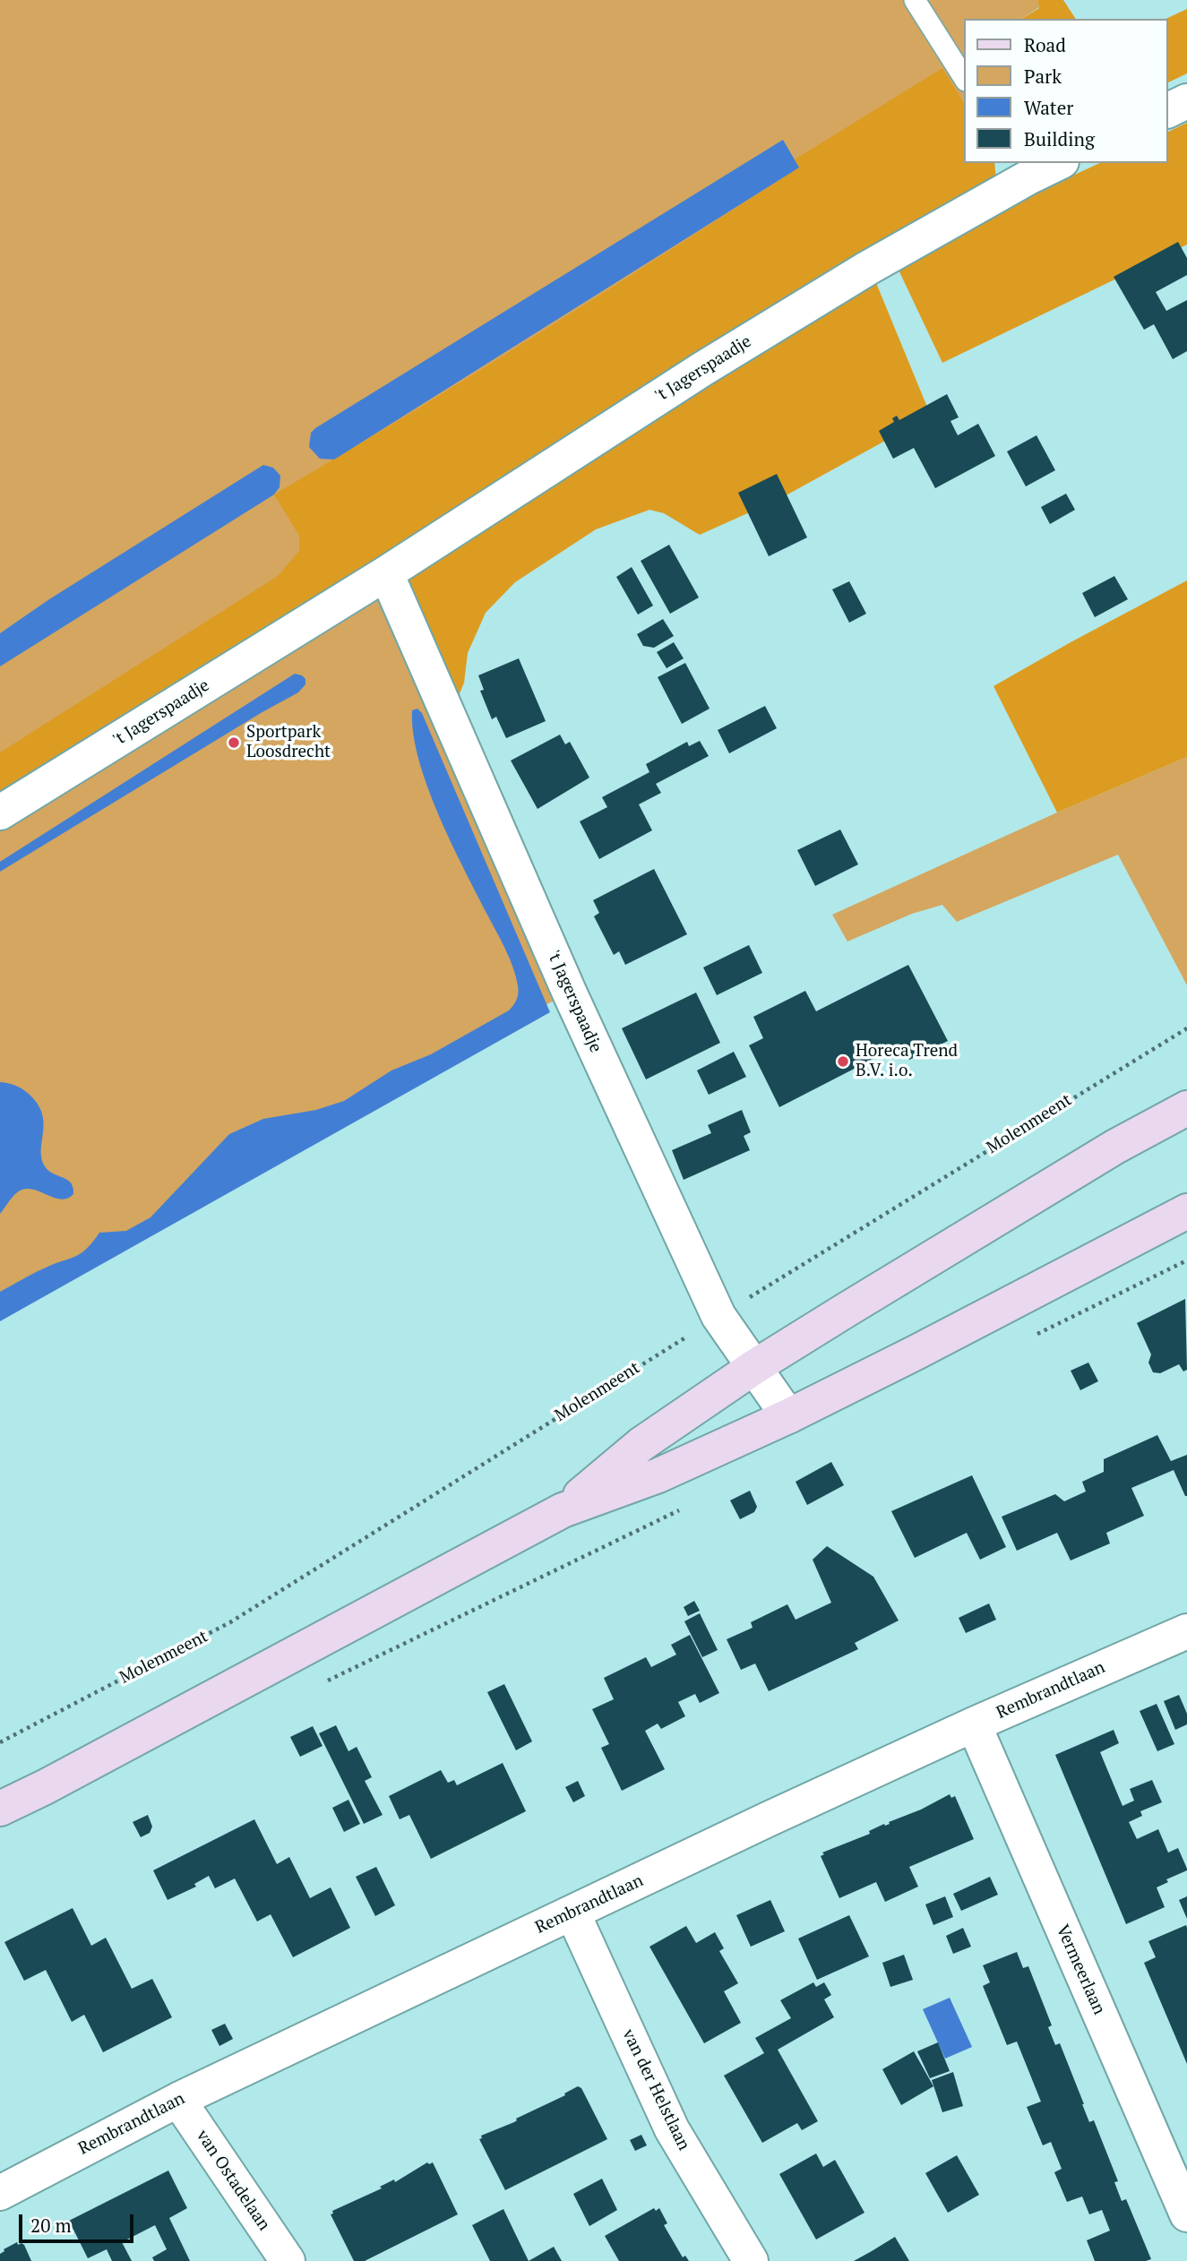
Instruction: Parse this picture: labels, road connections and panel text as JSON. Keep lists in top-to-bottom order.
{
  "streets": {
    "street": [
      "'t Jagerspaadje",
      "Rembrandtlaan",
      "Vermeerlaan",
      "van der Helstlaan",
      "van Ostadelaan"
    ],
    "path": ["Molenmeent"]
  },
  "crossings": [
    ["'t Jagerspaadje", "Molenmeent"],
    ["Rembrandtlaan", "Vermeerlaan"],
    ["Rembrandtlaan", "van der Helstlaan"],
    ["Rembrandtlaan", "van Ostadelaan"]
  ],
  "places": ["Sportpark Loosdrecht", "Horeca Trend B.V. i.o."],
  "legend": [
    "Road",
    "Park",
    "Water",
    "Building"
  ],
  "scale_bar": "20 m"
}
